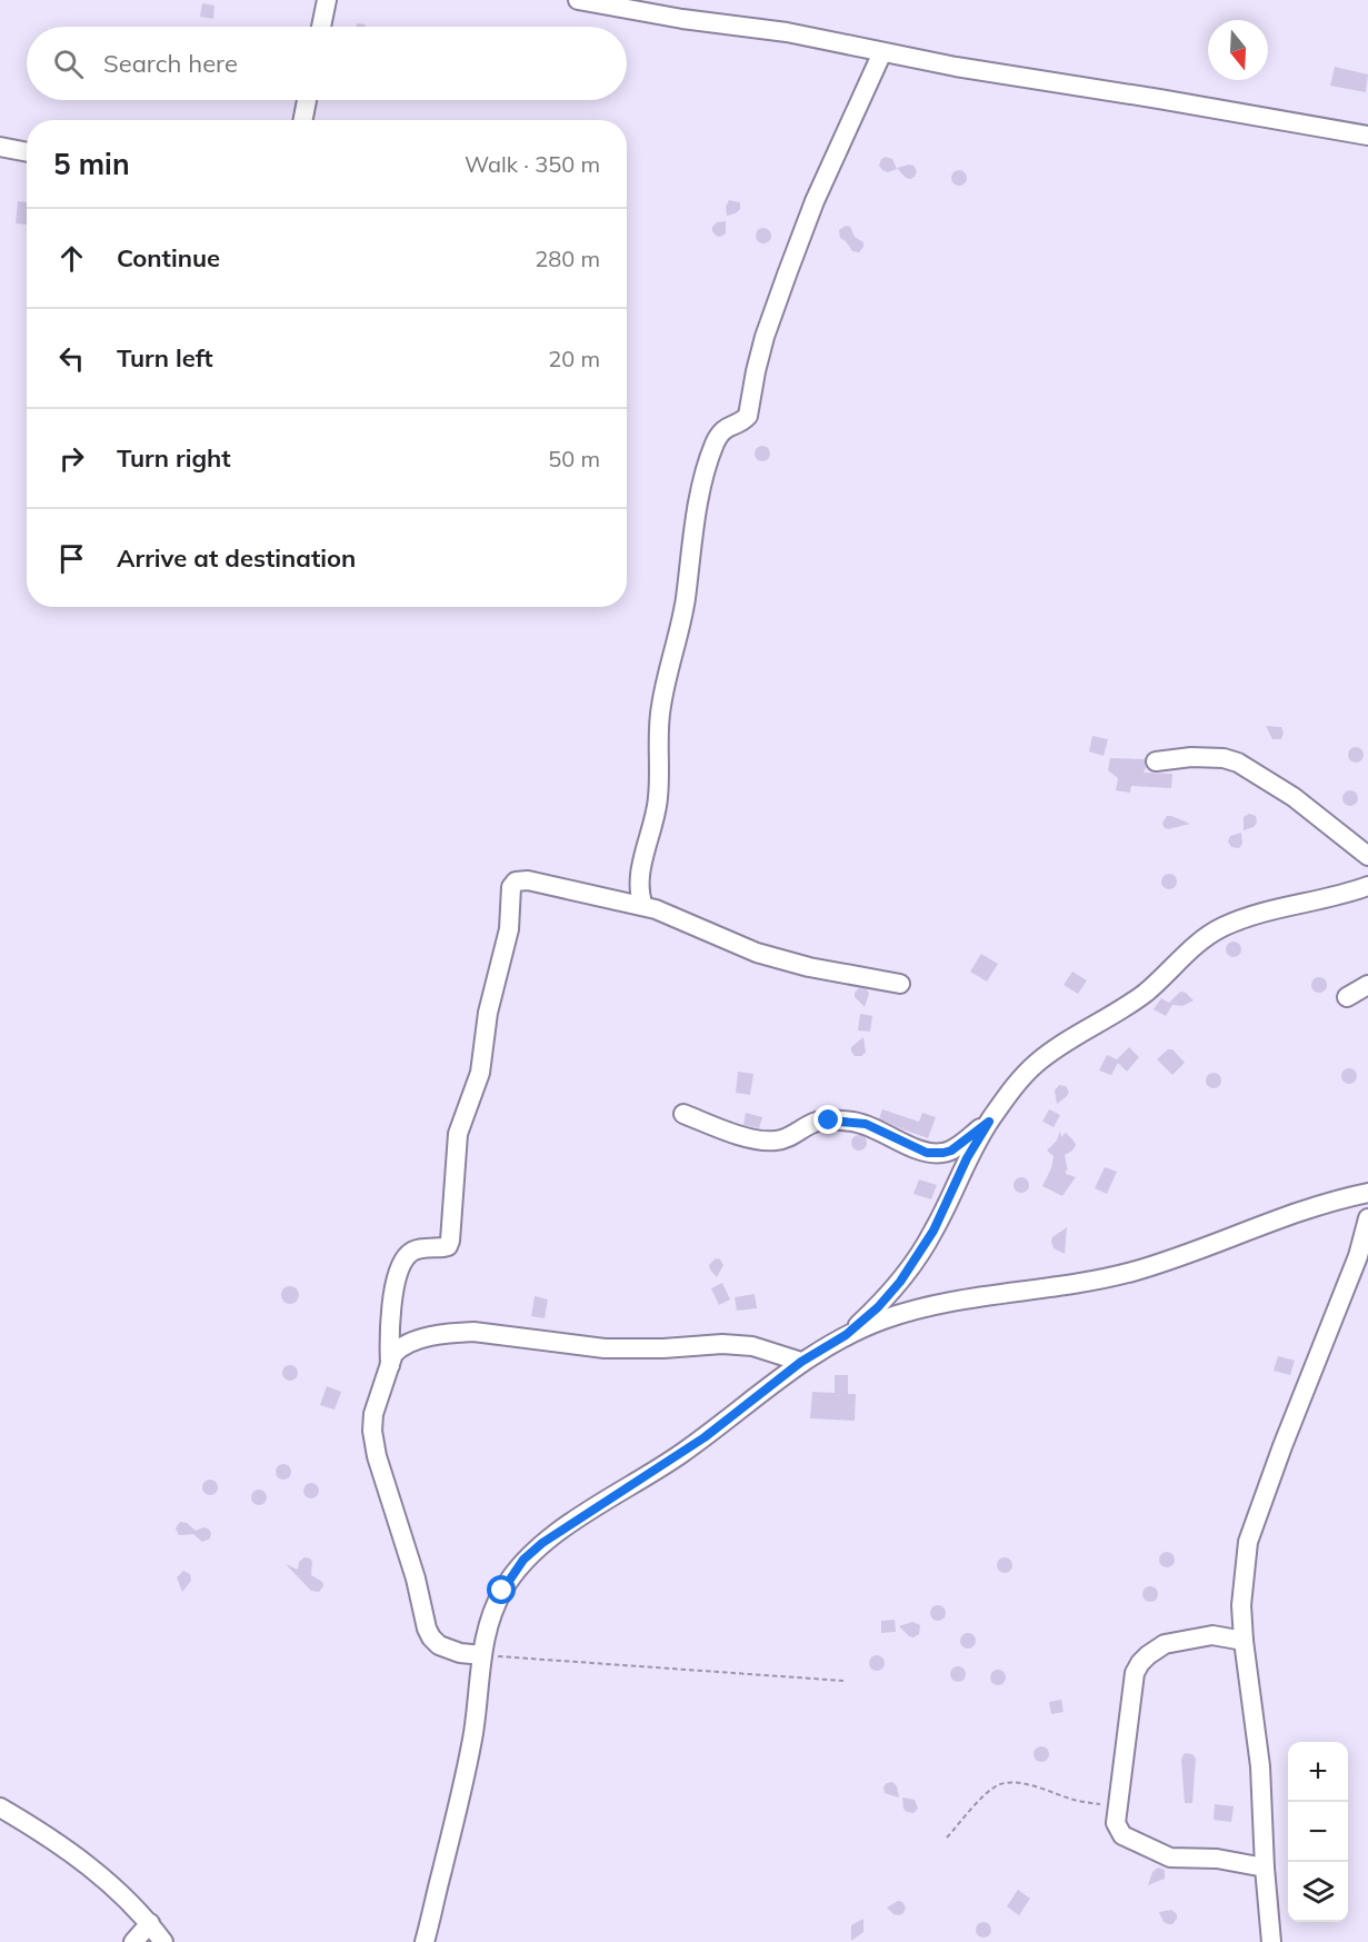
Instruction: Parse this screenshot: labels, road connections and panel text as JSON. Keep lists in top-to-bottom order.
{
  "north": "bottom",
  "page": {
    "search": "Search here",
    "heading": ["5 min", "Walk · 350 m"],
    "list": [
      ["Continue", "280 m"],
      ["Turn left", "20 m"],
      ["Turn right", "50 m"],
      "Arrive at destination"
    ],
    "map_buttons": ["+", "−"]
  }
}
